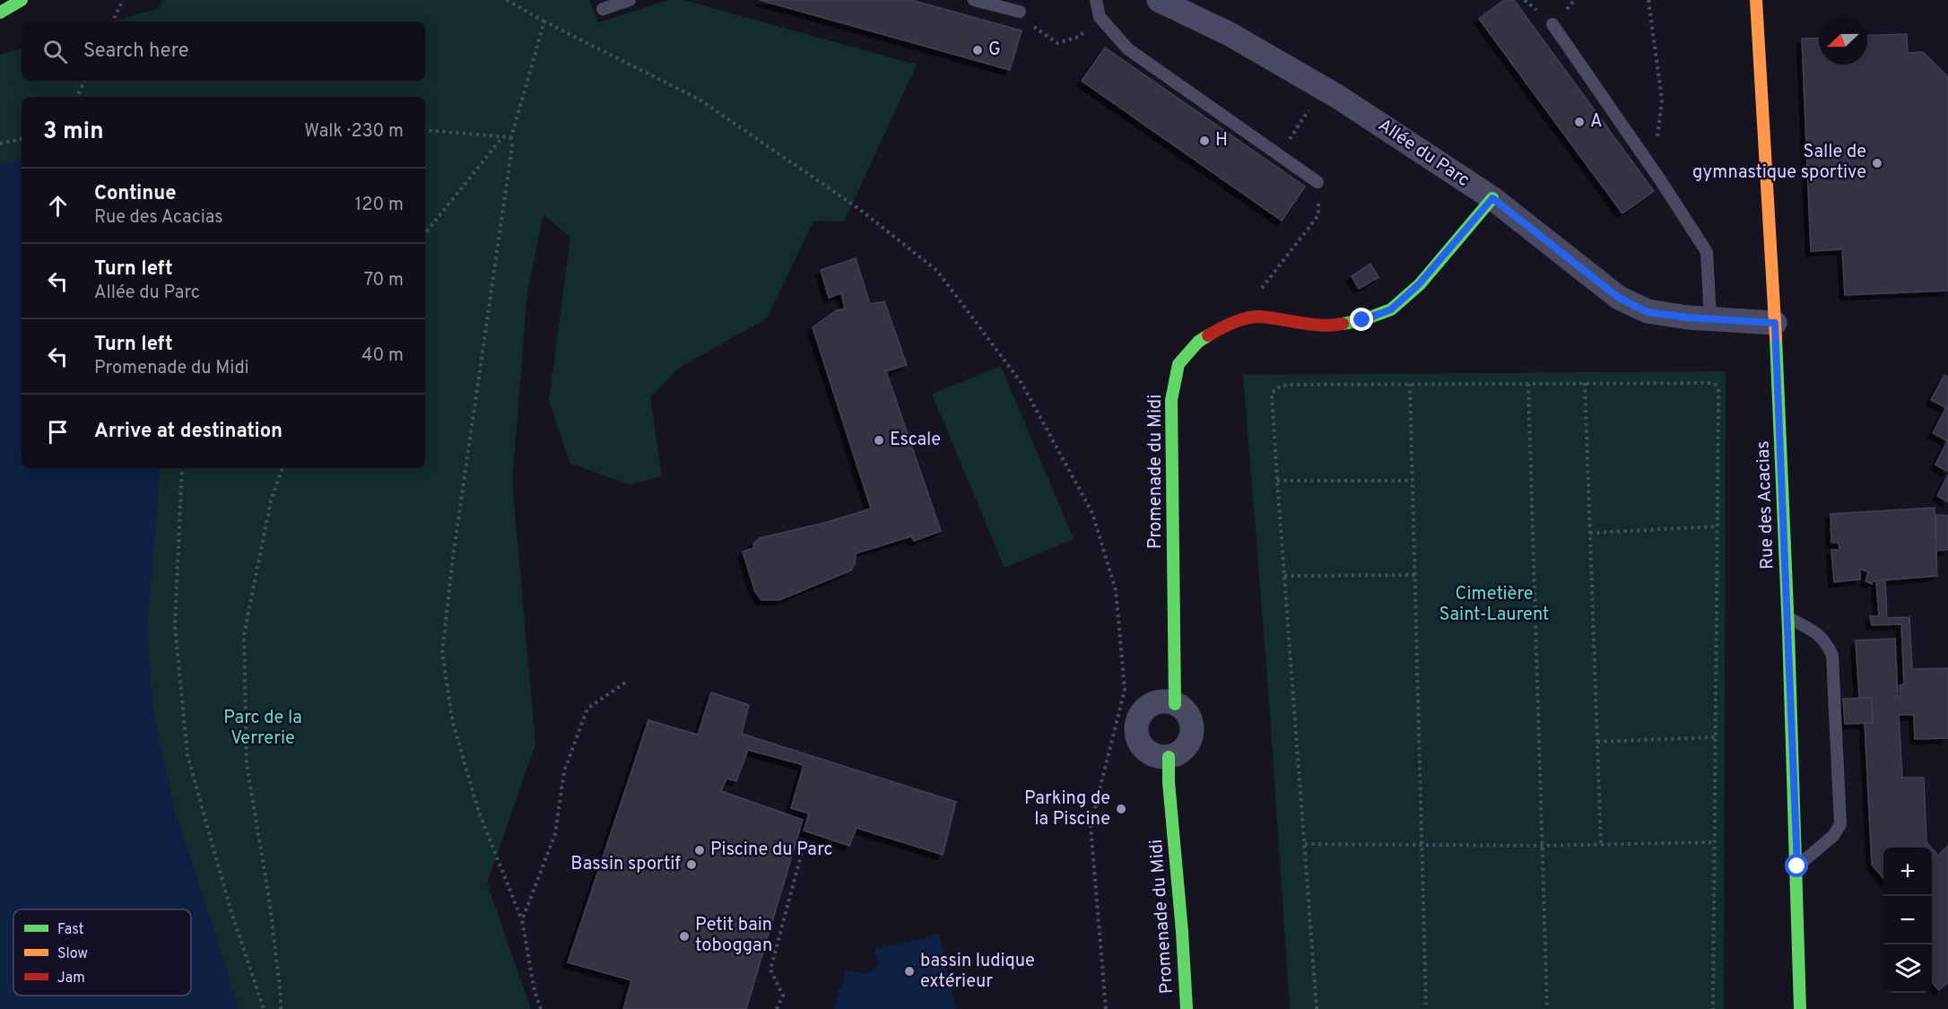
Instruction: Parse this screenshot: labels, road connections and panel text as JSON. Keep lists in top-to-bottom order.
{
  "streets": {
    "street": ["Allée du Parc", "Promenade du Midi", "Rue des Acacias"]
  },
  "crossings": [
    ["Allée du Parc", "Promenade du Midi"],
    ["Allée du Parc", "Rue des Acacias"]
  ],
  "parks": ["Cimetière Saint-Laurent", "Parc de la Verrerie"],
  "places": [
    "G",
    "A",
    "H",
    "Salle de gymnastique sportive",
    "Escale",
    "Parking de la Piscine",
    "Piscine du Parc",
    "Bassin sportif",
    "Petit bain toboggan",
    "bassin ludique extérieur"
  ],
  "legend": ["Fast", "Slow", "Jam"],
  "north": "left",
  "page": {
    "search": "Search here",
    "heading": ["3 min", "Walk · 230 m"],
    "list": [
      ["Continue", "Rue des Acacias", "120 m"],
      ["Turn left", "Allée du Parc", "70 m"],
      ["Turn left", "Promenade du Midi", "40 m"],
      "Arrive at destination"
    ],
    "map_buttons": ["+", "−"]
  }
}
